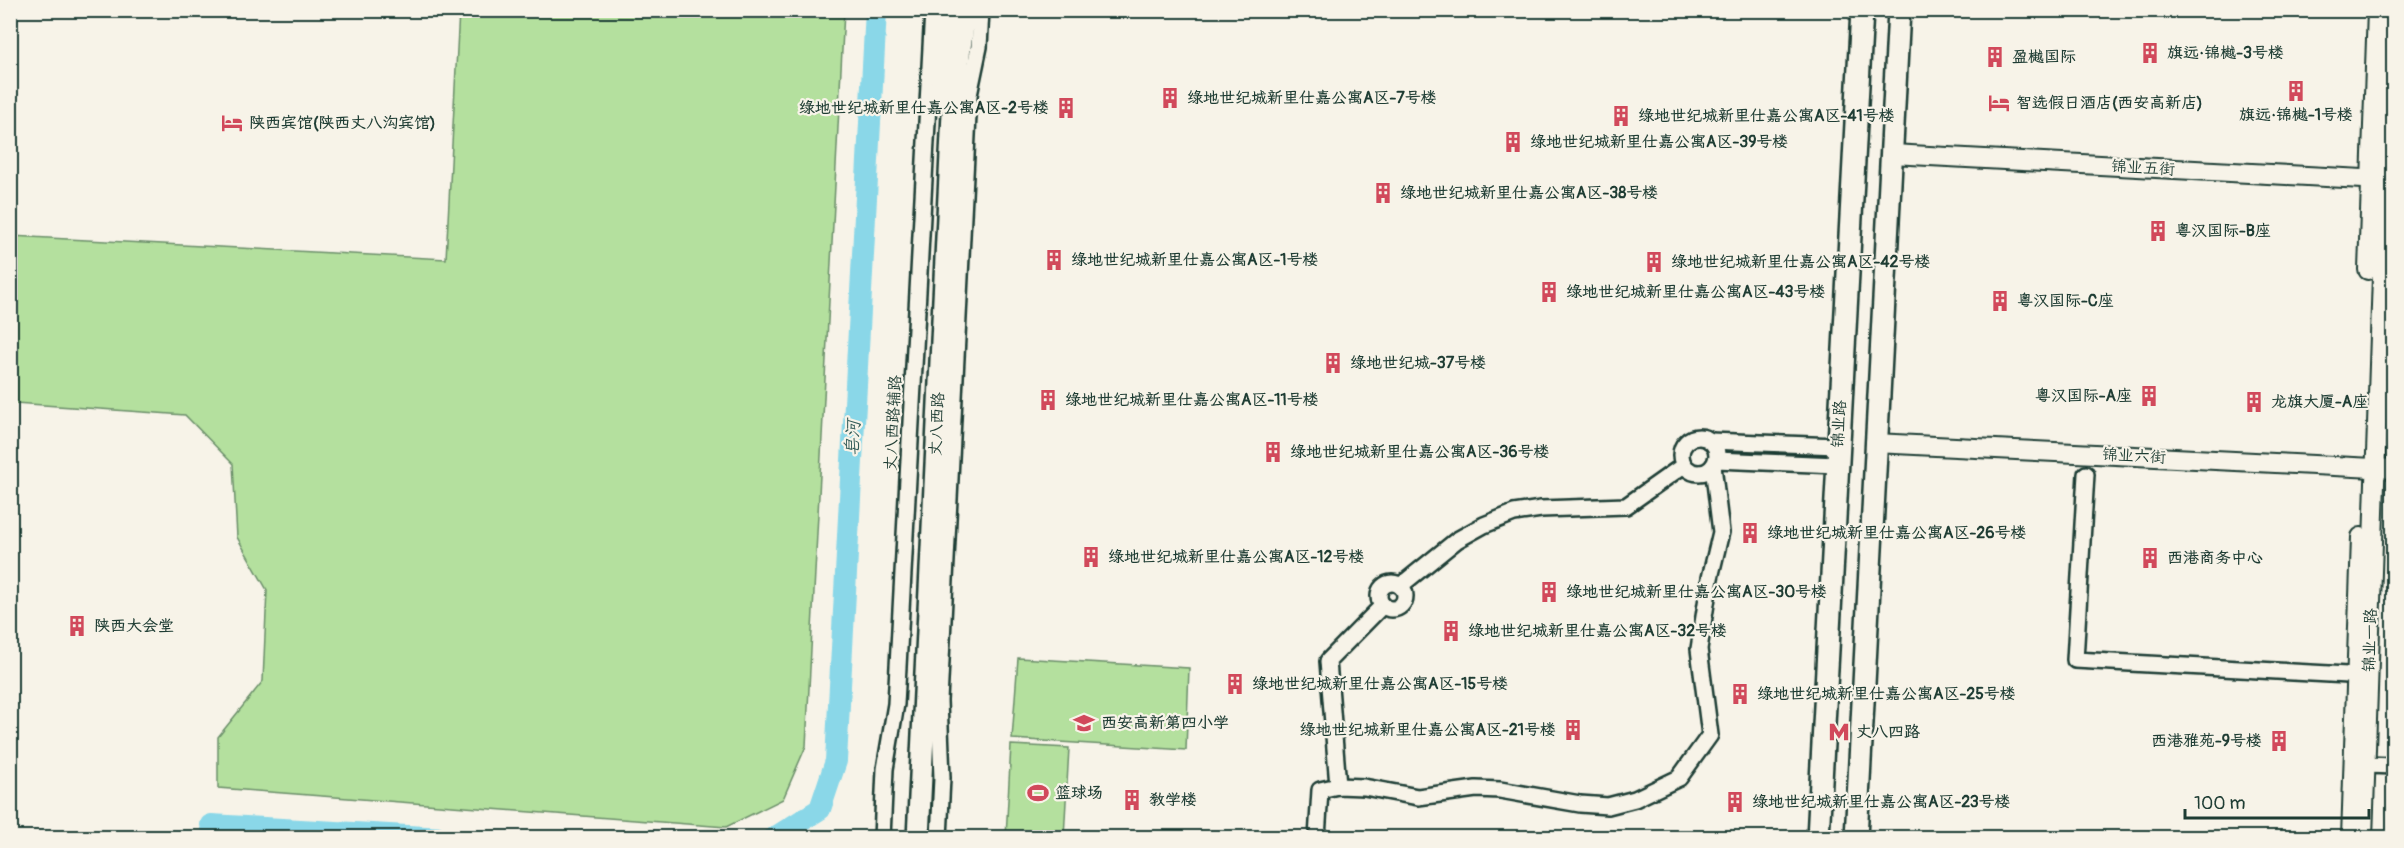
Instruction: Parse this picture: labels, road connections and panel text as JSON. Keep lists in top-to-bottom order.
{
  "streets": {
    "main road": ["丈八西路", "锦业路"],
    "street": [
      "锦业五街",
      "丈八西路辅路",
      "锦业六街",
      "锦业一路"
    ]
  },
  "crossings": [
    ["锦业五街", "锦业一路"],
    ["锦业六街", "锦业一路"]
  ],
  "water": ["皂河"],
  "places": {
    "building": [
      "旗远·锦樾-3号楼",
      "盈樾国际",
      "旗远·锦樾-1号楼",
      "绿地世纪城新里仕嘉公寓A区-7号楼",
      "绿地世纪城新里仕嘉公寓A区-2号楼",
      "绿地世纪城新里仕嘉公寓A区-41号楼",
      "绿地世纪城新里仕嘉公寓A区-39号楼",
      "绿地世纪城新里仕嘉公寓A区-38号楼",
      "粤汉国际-B座",
      "绿地世纪城新里仕嘉公寓A区-1号楼",
      "绿地世纪城新里仕嘉公寓A区-42号楼",
      "绿地世纪城新里仕嘉公寓A区-43号楼",
      "粤汉国际-C座",
      "绿地世纪城-37号楼",
      "粤汉国际-A座",
      "绿地世纪城新里仕嘉公寓A区-11号楼",
      "龙旗大厦-A座",
      "绿地世纪城新里仕嘉公寓A区-36号楼",
      "绿地世纪城新里仕嘉公寓A区-26号楼",
      "绿地世纪城新里仕嘉公寓A区-12号楼",
      "西港商务中心",
      "绿地世纪城新里仕嘉公寓A区-30号楼",
      "陕西大会堂",
      "绿地世纪城新里仕嘉公寓A区-32号楼",
      "绿地世纪城新里仕嘉公寓A区-15号楼",
      "绿地世纪城新里仕嘉公寓A区-25号楼",
      "绿地世纪城新里仕嘉公寓A区-21号楼",
      "西港雅苑-9号楼",
      "教学楼",
      "绿地世纪城新里仕嘉公寓A区-23号楼"
    ],
    "hotel": ["智选假日酒店(西安高新店)", "陕西宾馆(陕西丈八沟宾馆)"],
    "school or university": ["西安高新第四小学"],
    "metro station": ["丈八四路"],
    "sports": ["篮球场"]
  },
  "scale_bar": "100 m"
}
